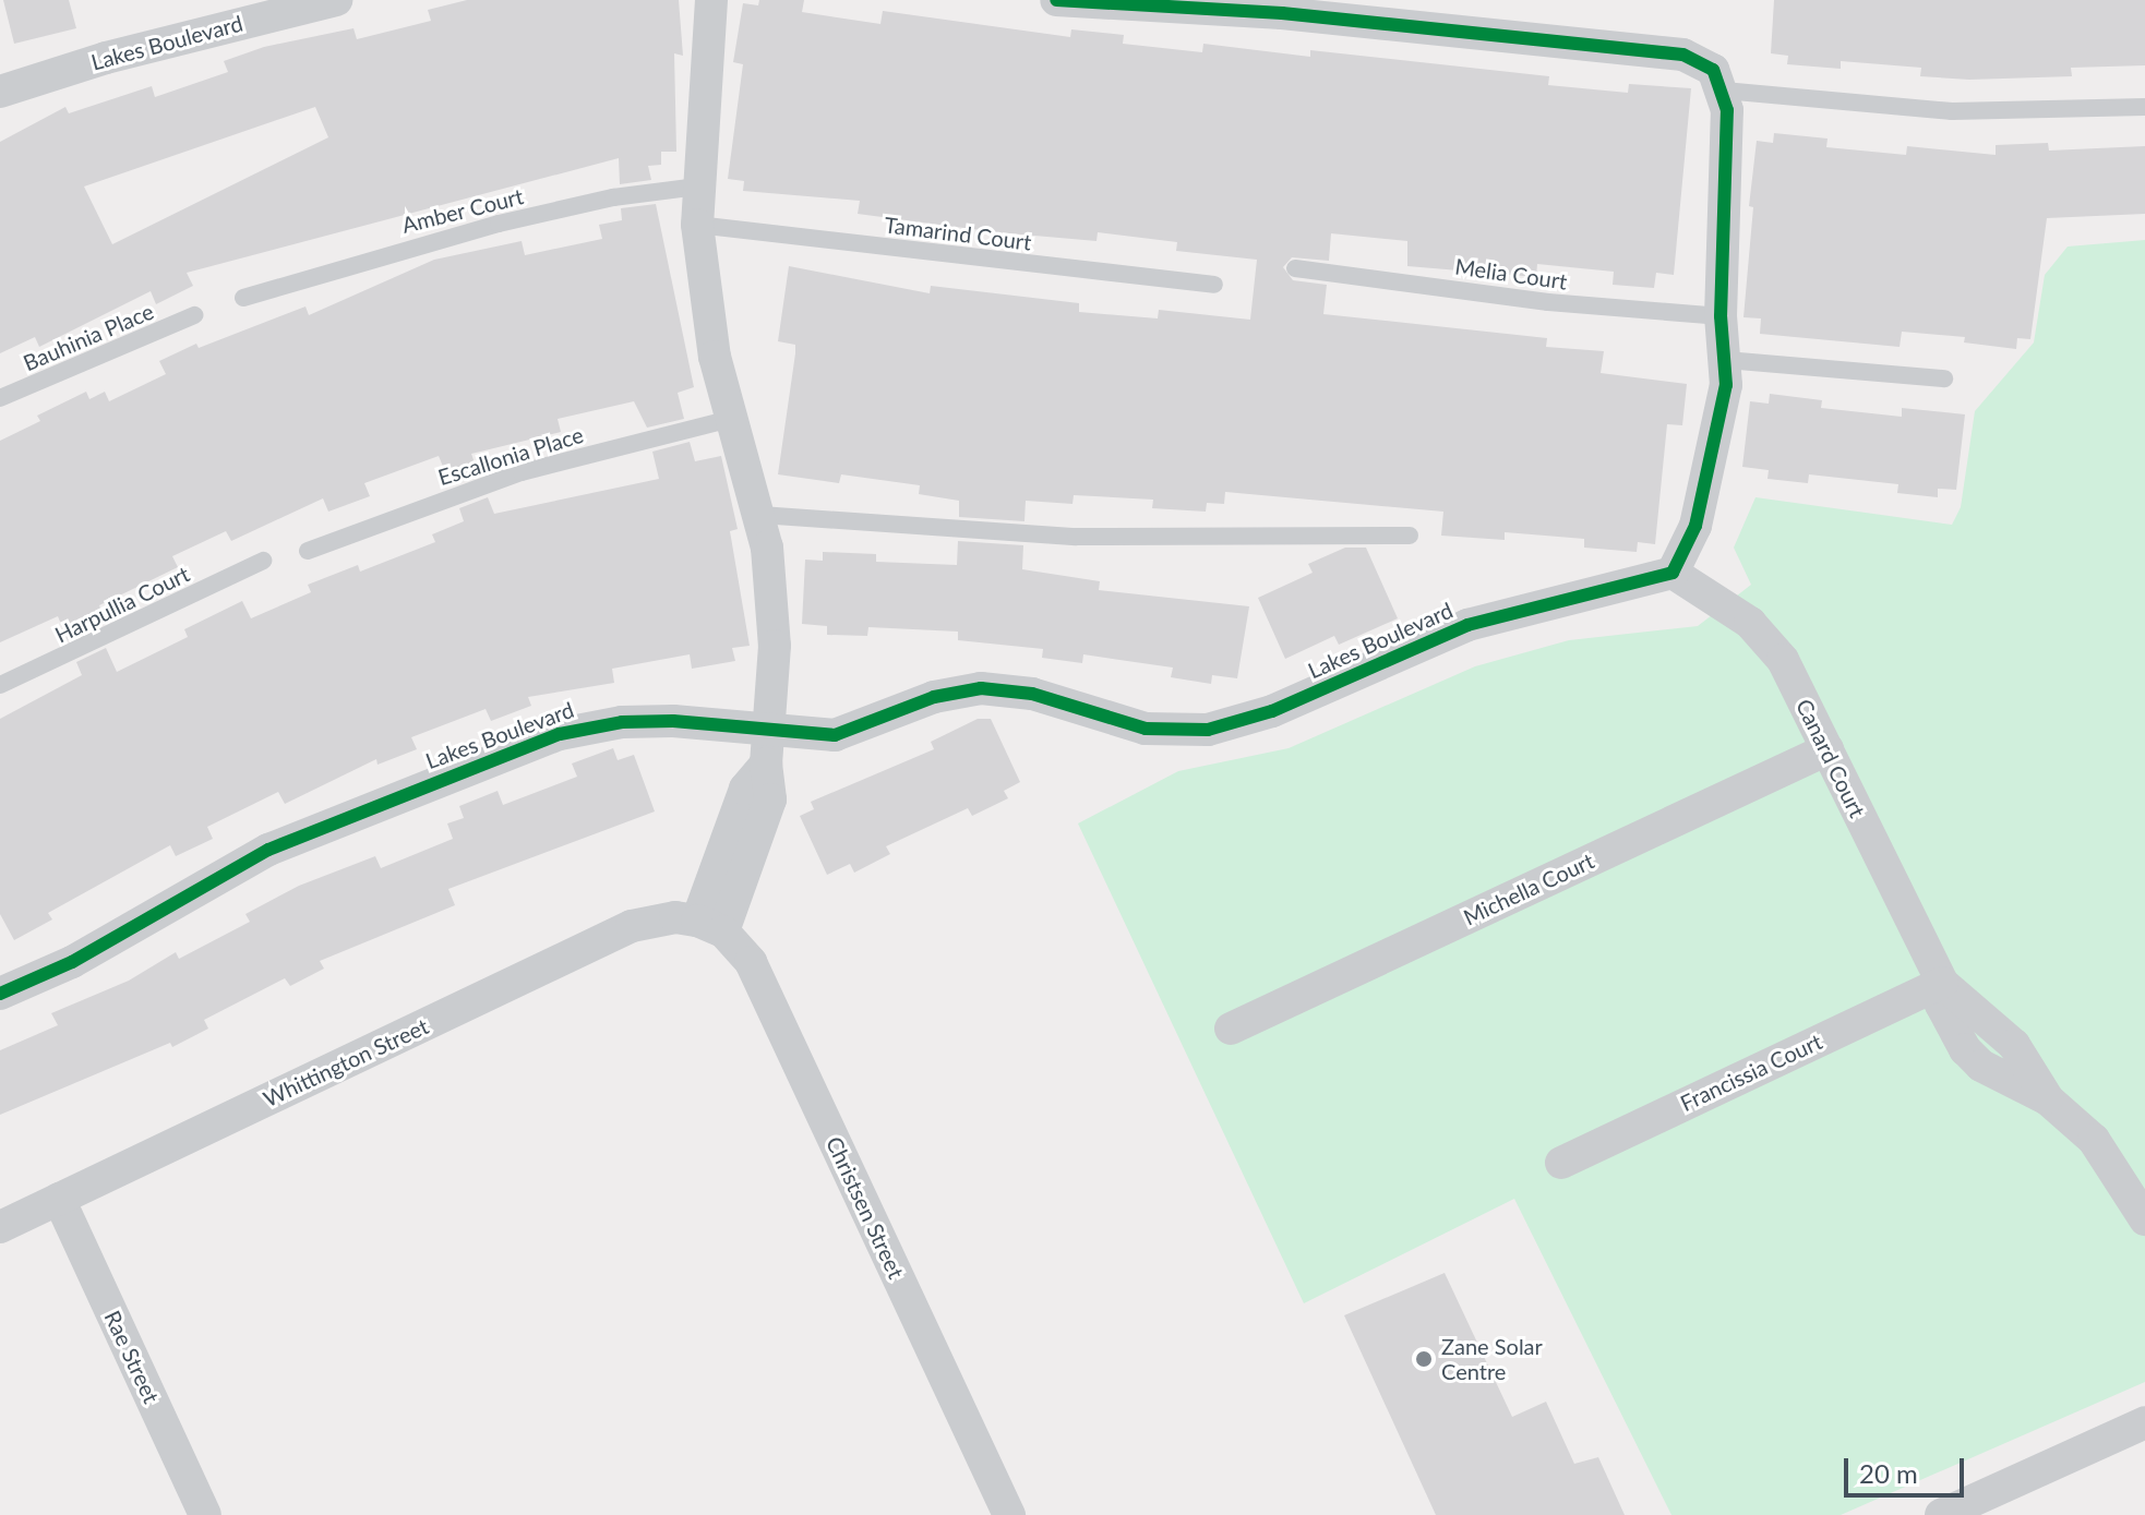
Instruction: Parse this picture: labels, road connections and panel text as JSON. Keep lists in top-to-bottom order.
{
  "streets": {
    "street": [
      "Lakes Boulevard",
      "Canard Court",
      "Michella Court",
      "Whittington Street",
      "Francissia Court",
      "Christsen Street",
      "Rae Street"
    ],
    "lane": [
      "Amber Court",
      "Tamarind Court",
      "Melia Court",
      "Bauhinia Place",
      "Escallonia Place",
      "Harpullia Court"
    ]
  },
  "crossings": [
    ["Lakes Boulevard", "Canard Court"],
    ["Canard Court", "Michella Court"],
    ["Canard Court", "Francissia Court"],
    ["Whittington Street", "Christsen Street"],
    ["Whittington Street", "Rae Street"]
  ],
  "places": ["Zane Solar Centre"],
  "scale_bar": "20 m"
}
